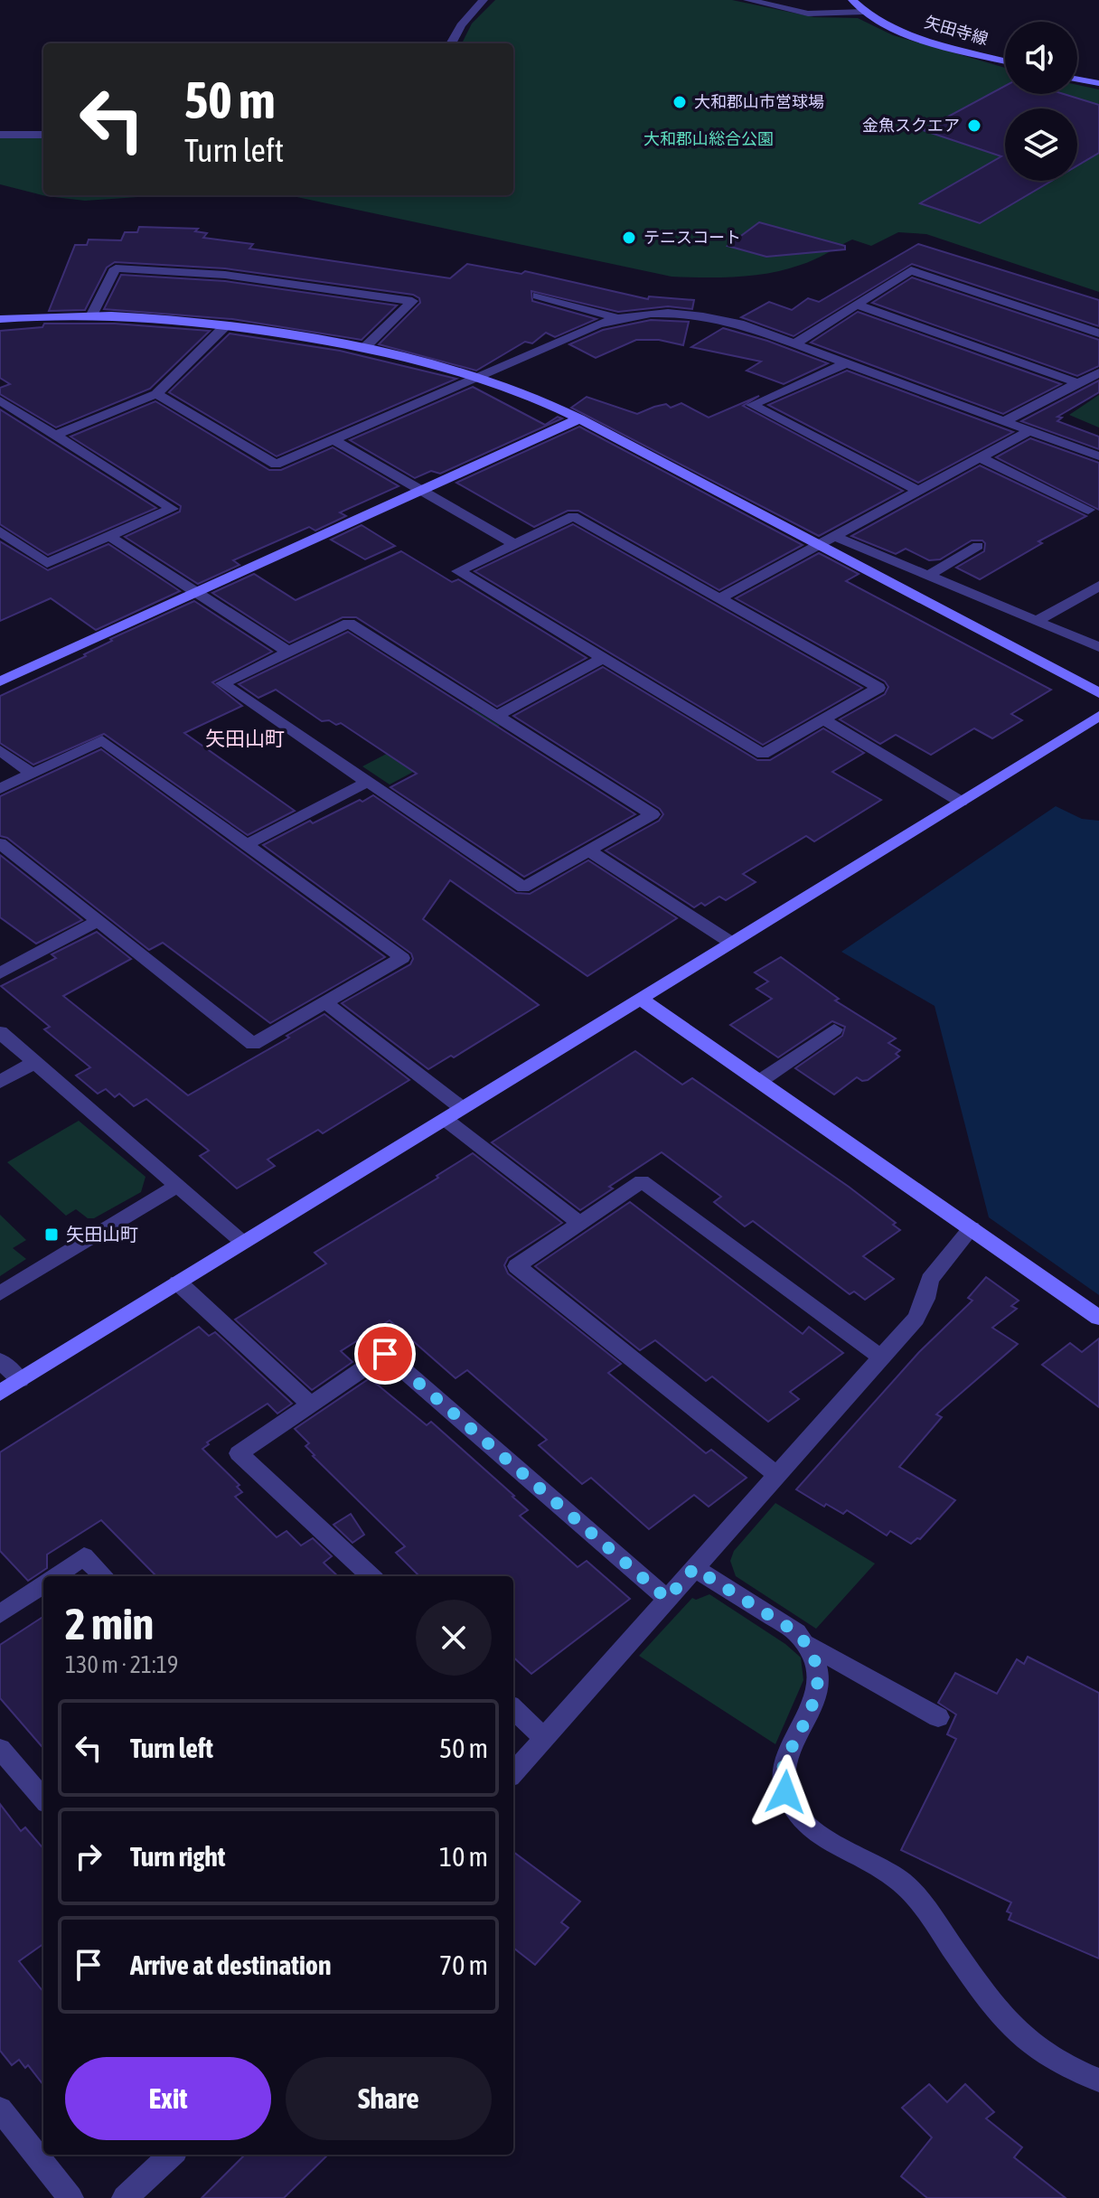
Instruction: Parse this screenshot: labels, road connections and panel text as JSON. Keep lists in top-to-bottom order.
{
  "streets": {
    "street": ["矢田寺線"]
  },
  "districts": ["矢田山町"],
  "parks": ["大和郡山総合公園"],
  "places": {
    "other": ["大和郡山市営球場", "金魚スクエア", "テニスコート"],
    "transit": ["矢田山町"]
  },
  "page": {
    "turn": ["50 m", "Turn left"],
    "heading": ["2 min", "130 m · 21:19"],
    "list": [
      {
        "name": "Turn left",
        "value": "50 m"
      },
      {
        "name": "Turn right",
        "value": "10 m"
      },
      {
        "name": "Arrive at destination",
        "value": "70 m"
      }
    ],
    "buttons": ["Exit", "Share"]
  }
}
